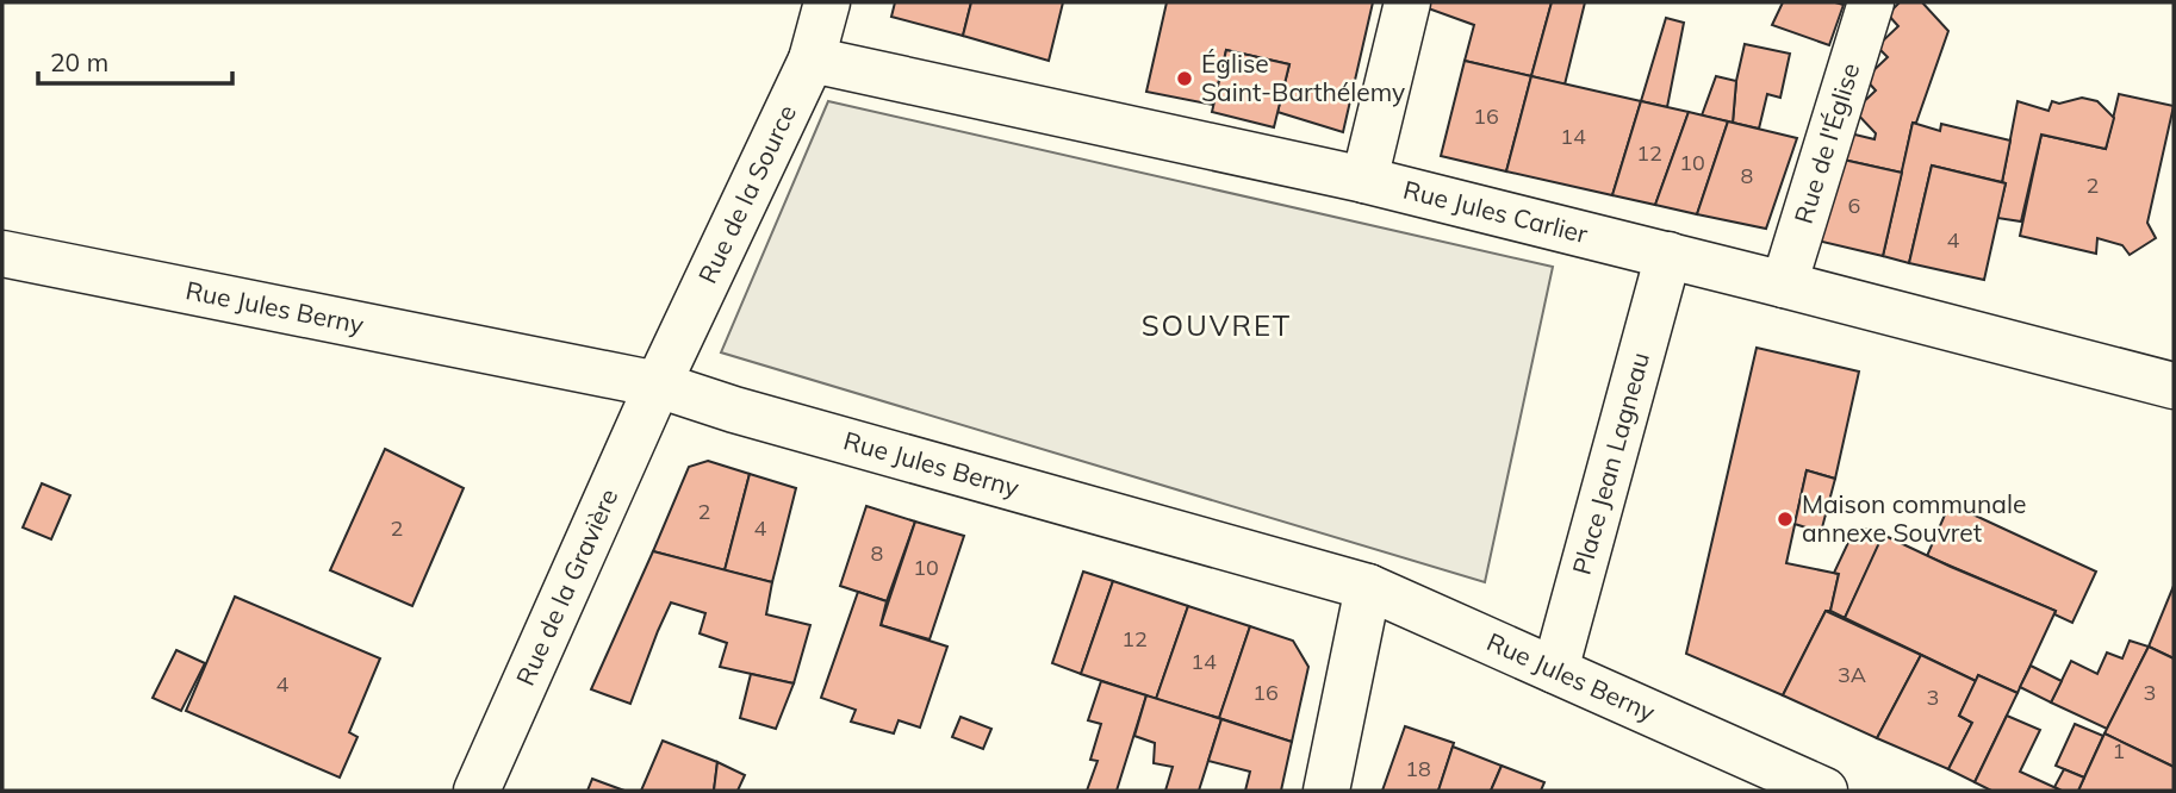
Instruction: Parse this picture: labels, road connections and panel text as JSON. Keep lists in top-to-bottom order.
{
  "streets": {
    "street": [
      "Rue de l'Église",
      "Rue de la Source",
      "Rue Jules Carlier",
      "Rue Jules Berny",
      "Place Jean Lagneau",
      "Rue de la Gravière"
    ]
  },
  "crossings": [
    ["Rue de l'Église", "Rue Jules Carlier"],
    ["Rue de la Source", "Rue Jules Carlier"],
    ["Rue de la Source", "Rue Jules Berny"],
    ["Rue de la Source", "Rue de la Gravière"],
    ["Rue Jules Carlier", "Place Jean Lagneau"],
    ["Rue Jules Berny", "Place Jean Lagneau"],
    ["Rue Jules Berny", "Rue de la Gravière"]
  ],
  "districts": ["SOUVRET"],
  "places": ["Église Saint-Barthélemy", "Maison communale annexe Souvret"],
  "house_numbers": [
    "16",
    "14",
    "12",
    "10",
    "8",
    "2",
    "6",
    "4",
    "2",
    "2",
    "4",
    "8",
    "10",
    "12",
    "14",
    "3A",
    "4",
    "16",
    "3",
    "3",
    "1",
    "18"
  ],
  "scale_bar": "20 m"
}
